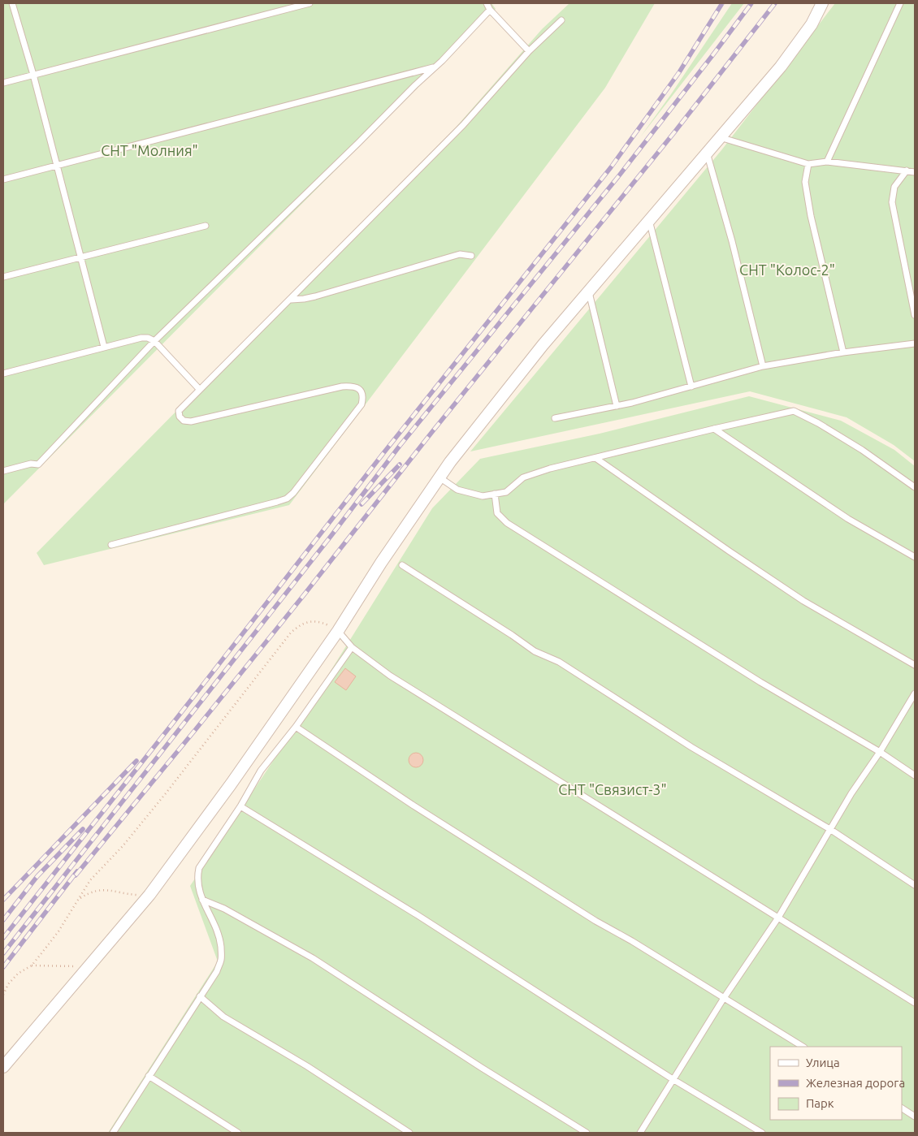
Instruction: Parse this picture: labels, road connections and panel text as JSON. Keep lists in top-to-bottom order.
{
  "parks": ["СНТ \"Молния\"", "СНТ \"Колос-2\"", "СНТ \"Связист-3\""],
  "legend": ["Улица", "Железная дорога", "Парк"]
}
